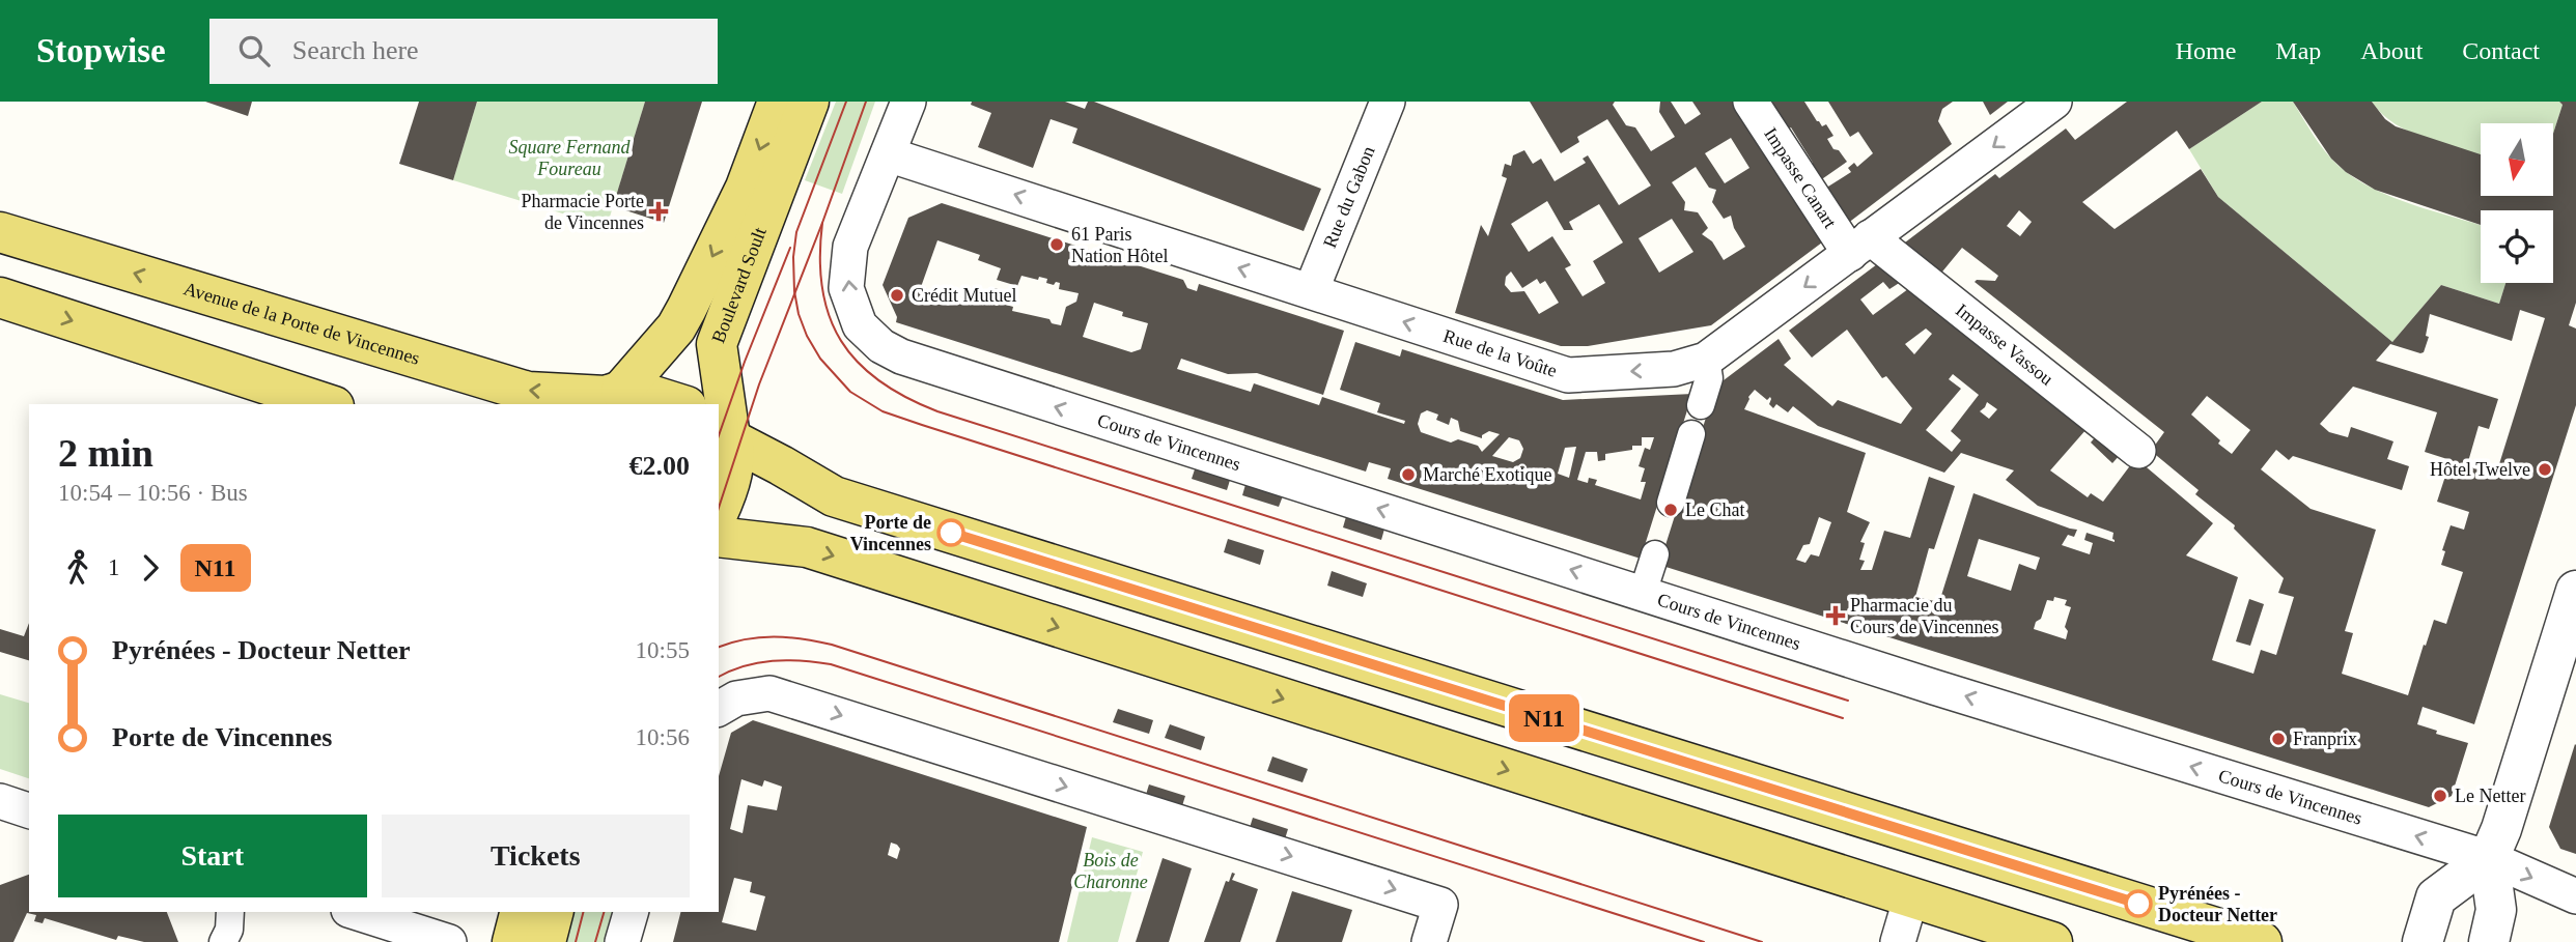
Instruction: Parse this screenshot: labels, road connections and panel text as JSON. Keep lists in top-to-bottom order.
{
  "streets": {
    "main road": ["Boulevard Soult", "Avenue de la Porte de Vincennes"],
    "street": [
      "Impasse Canart",
      "Rue du Gabon",
      "Impasse Vassou",
      "Rue de la Voûte",
      "Cours de Vincennes"
    ]
  },
  "crossings": [
    ["Impasse Canart", "Impasse Vassou"],
    ["Impasse Canart", "Rue de la Voûte"],
    ["Rue du Gabon", "Rue de la Voûte"],
    ["Boulevard Soult", "Avenue de la Porte de Vincennes"],
    ["Impasse Vassou", "Rue de la Voûte"],
    ["Rue de la Voûte", "Cours de Vincennes"]
  ],
  "one_way": ["Rue de la Voûte", "Cours de Vincennes"],
  "parks": ["Square Fernand Foureau", "Bois de Charonne"],
  "places": {
    "health": ["Pharmacie Porte de Vincennes", "Pharmacie du Cours de Vincennes"],
    "other": [
      "61 Paris Nation Hôtel",
      "Crédit Mutuel",
      "Hôtel Twelve",
      "Marché Exotique",
      "Le Chat",
      "Porte de Vincennes",
      "Franprix",
      "Le Netter",
      "Pyrénées - Docteur Netter"
    ]
  },
  "lines": ["bus line N11"],
  "north": "bottom",
  "page": {
    "header": "Stopwise",
    "search": "Search here",
    "nav": [
      "Home",
      "Map",
      "About",
      "Contact"
    ],
    "on_map": "N11",
    "heading": ["2 min", "10:54 – 10:56 · Bus", "€2.00"],
    "legs": ["1", "N11"],
    "list": [
      {
        "name": "Pyrénées - Docteur Netter",
        "value": "10:55"
      },
      {
        "name": "Porte de Vincennes",
        "value": "10:56"
      }
    ],
    "buttons": ["Start", "Tickets"]
  }
}
